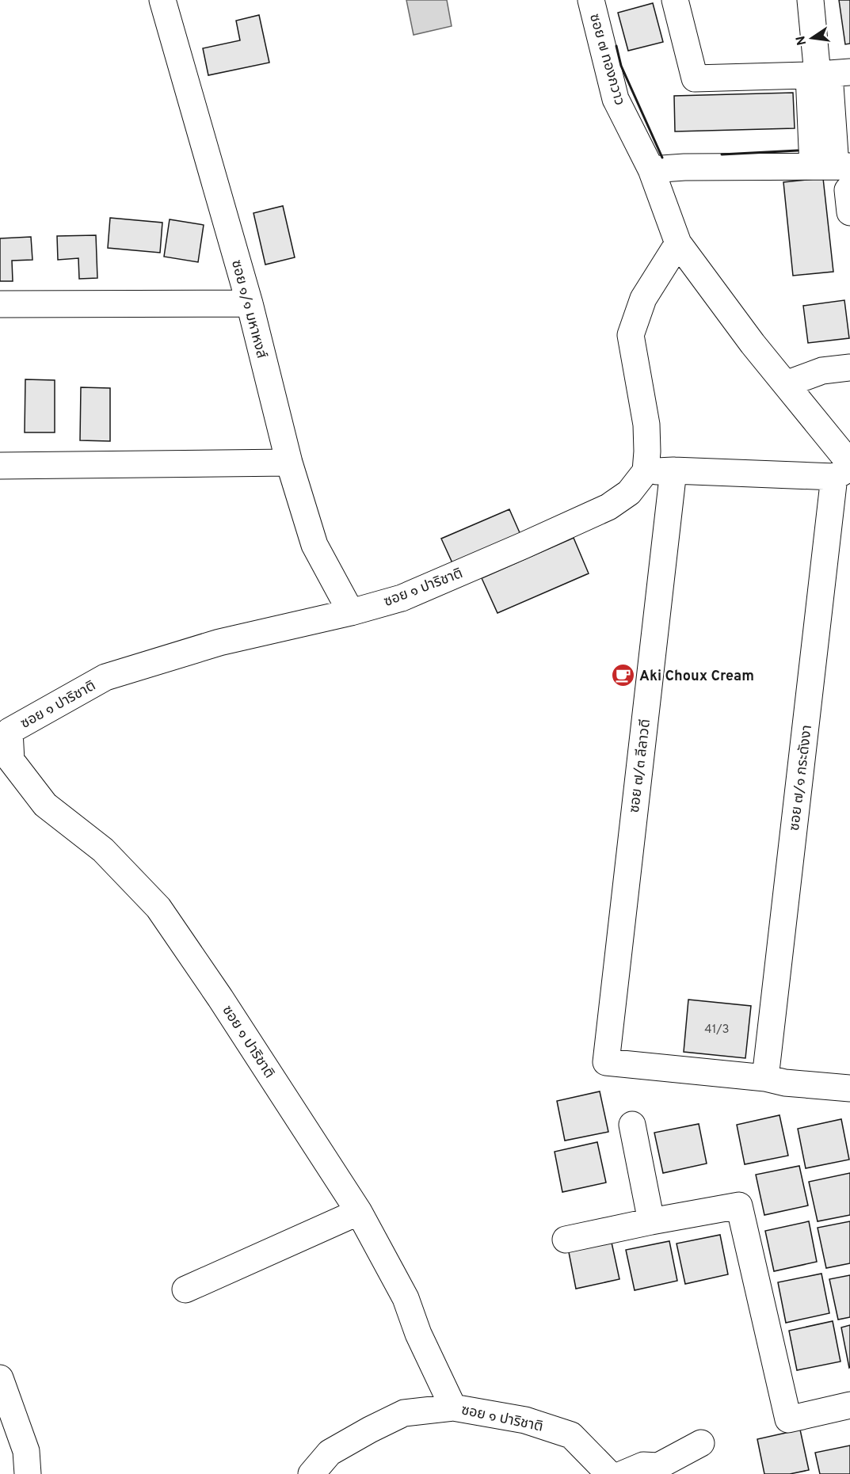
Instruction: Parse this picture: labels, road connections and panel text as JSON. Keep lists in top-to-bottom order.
{
  "streets": {
    "street": [
      "ซอย ๗ ทองกวาว",
      "ซอย ๑/๑ มหาหงส์",
      "ซอย ๑ ปาริชาติ",
      "ซอย ๗/๓ ลีลาวดี",
      "ซอย ๗/๑ กระดังงา"
    ]
  },
  "crossings": [
    ["ซอย ๗ ทองกวาว", "ซอย ๗/๑ กระดังงา"],
    ["ซอย ๑/๑ มหาหงส์", "ซอย ๑ ปาริชาติ"],
    ["ซอย ๗/๓ ลีลาวดี", "ซอย ๗/๑ กระดังงา"]
  ],
  "places": {
    "cafe": ["Aki Choux Cream"]
  },
  "house_numbers": ["41/3"],
  "north": "left"
}
